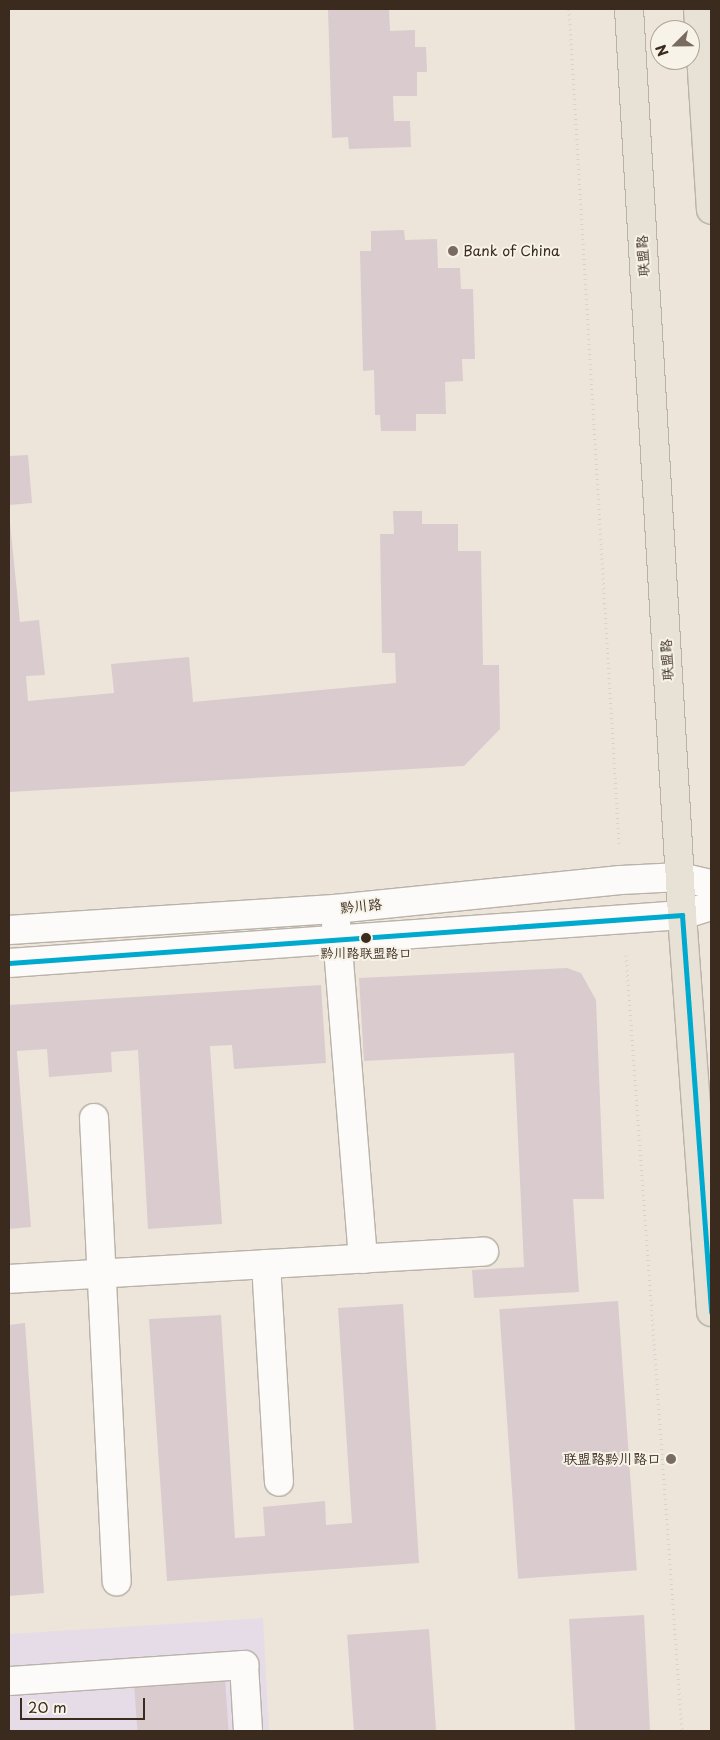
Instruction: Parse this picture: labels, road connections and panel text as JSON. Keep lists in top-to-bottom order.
{
  "streets": {
    "main road": ["联盟路"],
    "street": ["黔川路"]
  },
  "crossings": [
    ["联盟路", "黔川路"]
  ],
  "places": ["Bank of China", "黔川路联盟路口", "联盟路黔川路口"],
  "scale_bar": "20 m",
  "north": "bottom left"
}
